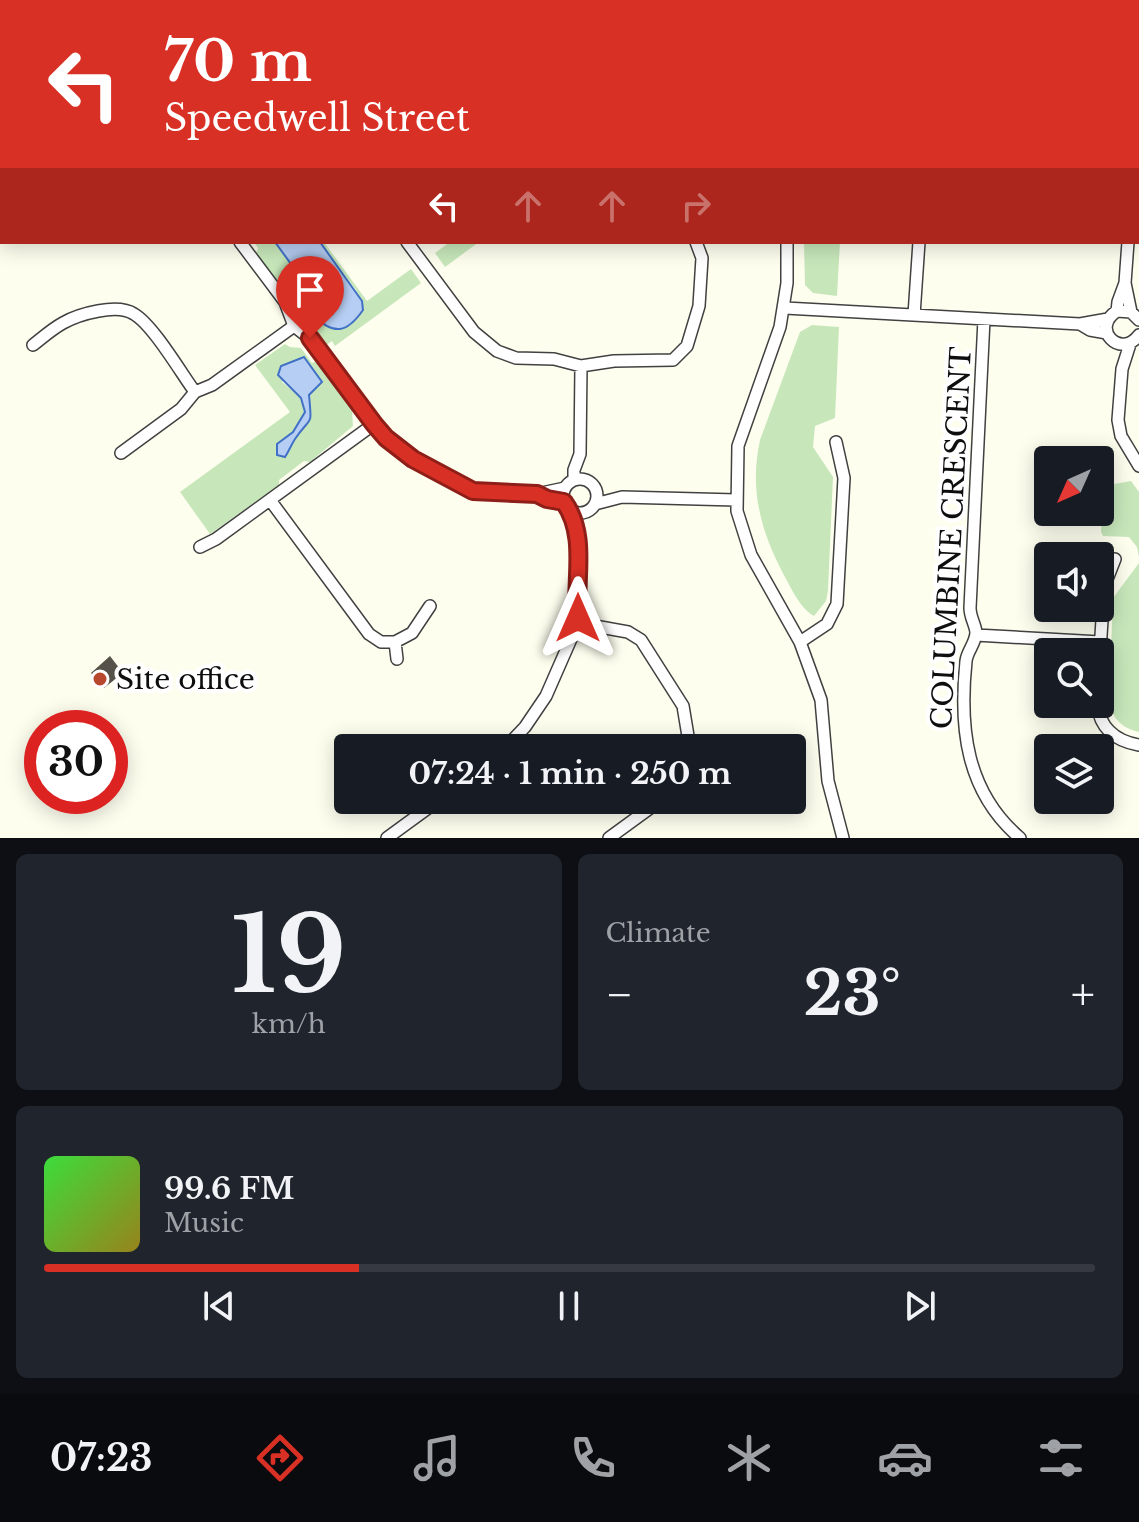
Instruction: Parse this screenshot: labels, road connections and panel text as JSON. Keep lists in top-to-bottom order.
{
  "streets": {
    "street": ["COLUMBINE CRESCENT"]
  },
  "places": ["Site office"],
  "north": "bottom left",
  "page": {
    "turn": ["70 m", "Speedwell Street"],
    "limit": "30",
    "trip": "07:24 · 1 min · 250 m",
    "tile": [
      ["19", "km/h"],
      "Climate"
    ],
    "heat": ["−", "23°", "+"],
    "song": ["99.6 FM", "Music"],
    "tabs": "07:23"
  }
}
